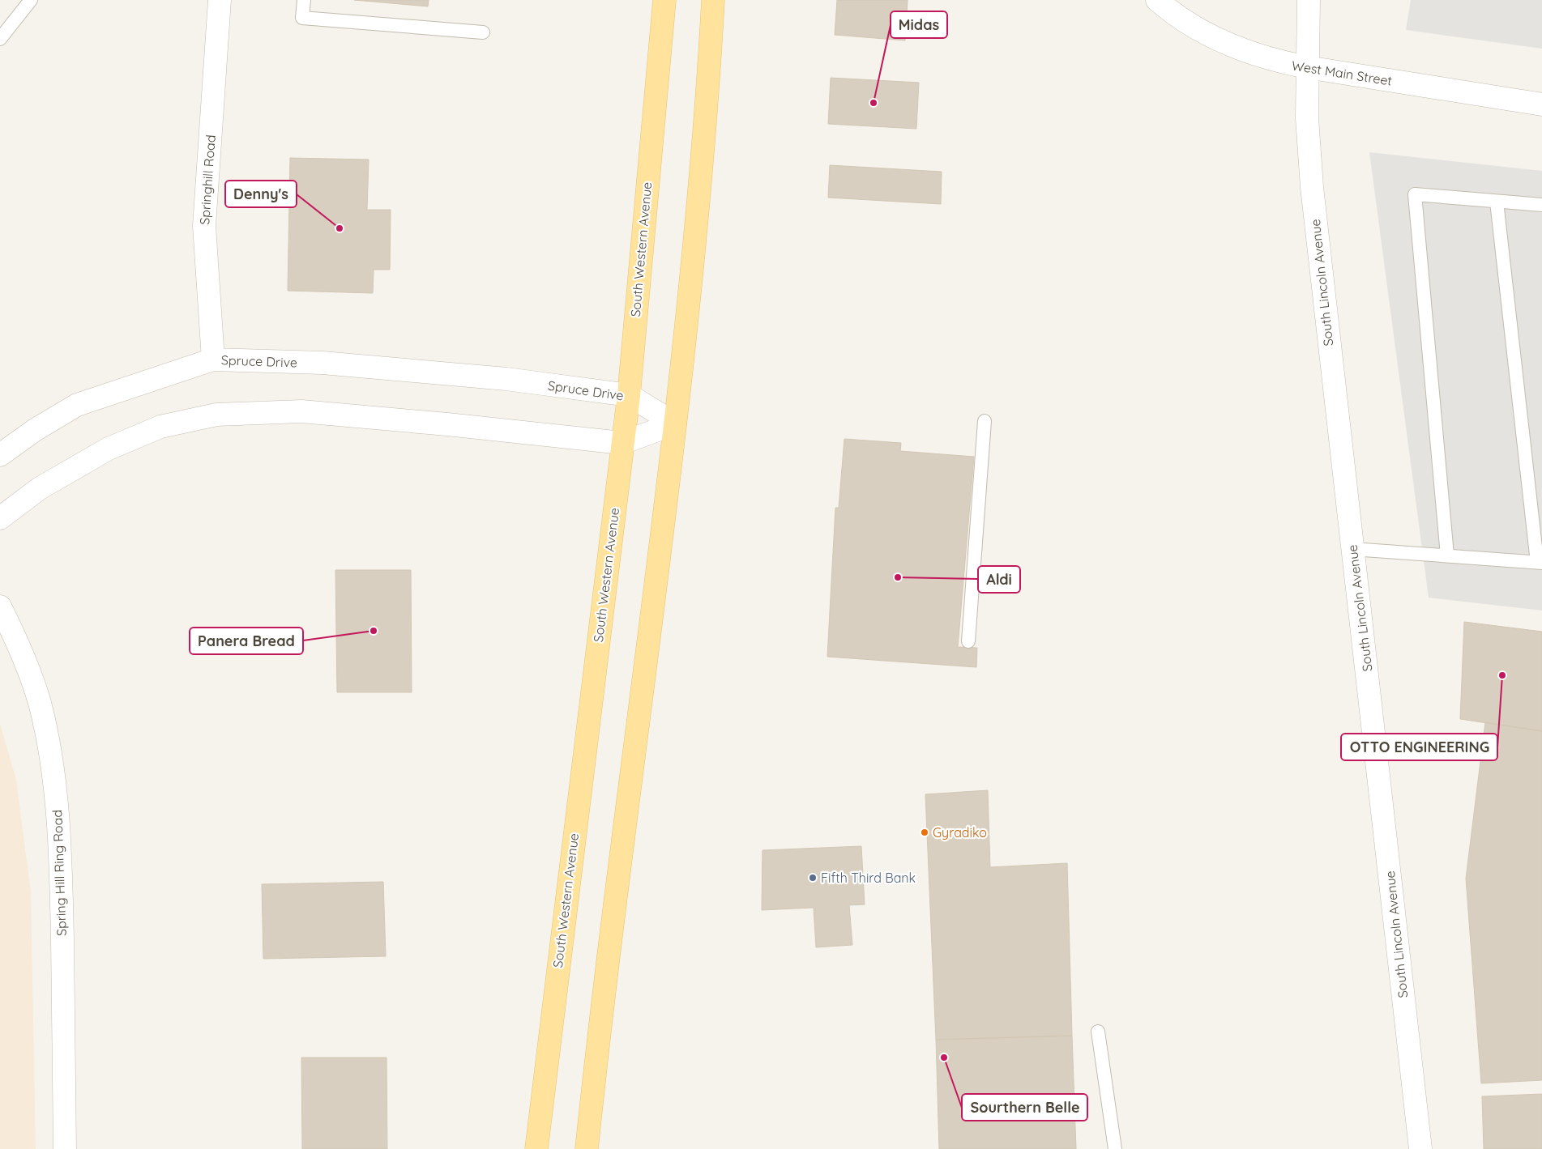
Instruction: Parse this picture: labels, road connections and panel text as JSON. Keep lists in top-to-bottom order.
{
  "streets": {
    "main road": ["South Western Avenue"],
    "street": [
      "West Main Street",
      "Springhill Road",
      "South Lincoln Avenue",
      "Spruce Drive",
      "Spring Hill Ring Road"
    ]
  },
  "crossings": [
    ["West Main Street", "South Lincoln Avenue"],
    ["Springhill Road", "Spruce Drive"],
    ["South Western Avenue", "Spruce Drive"]
  ],
  "places": [
    "Midas",
    "Denny's",
    "Aldi",
    "Panera Bread",
    "OTTO ENGINEERING",
    "Gyradiko",
    "Fifth Third Bank",
    "Sourthern Belle"
  ]
}
